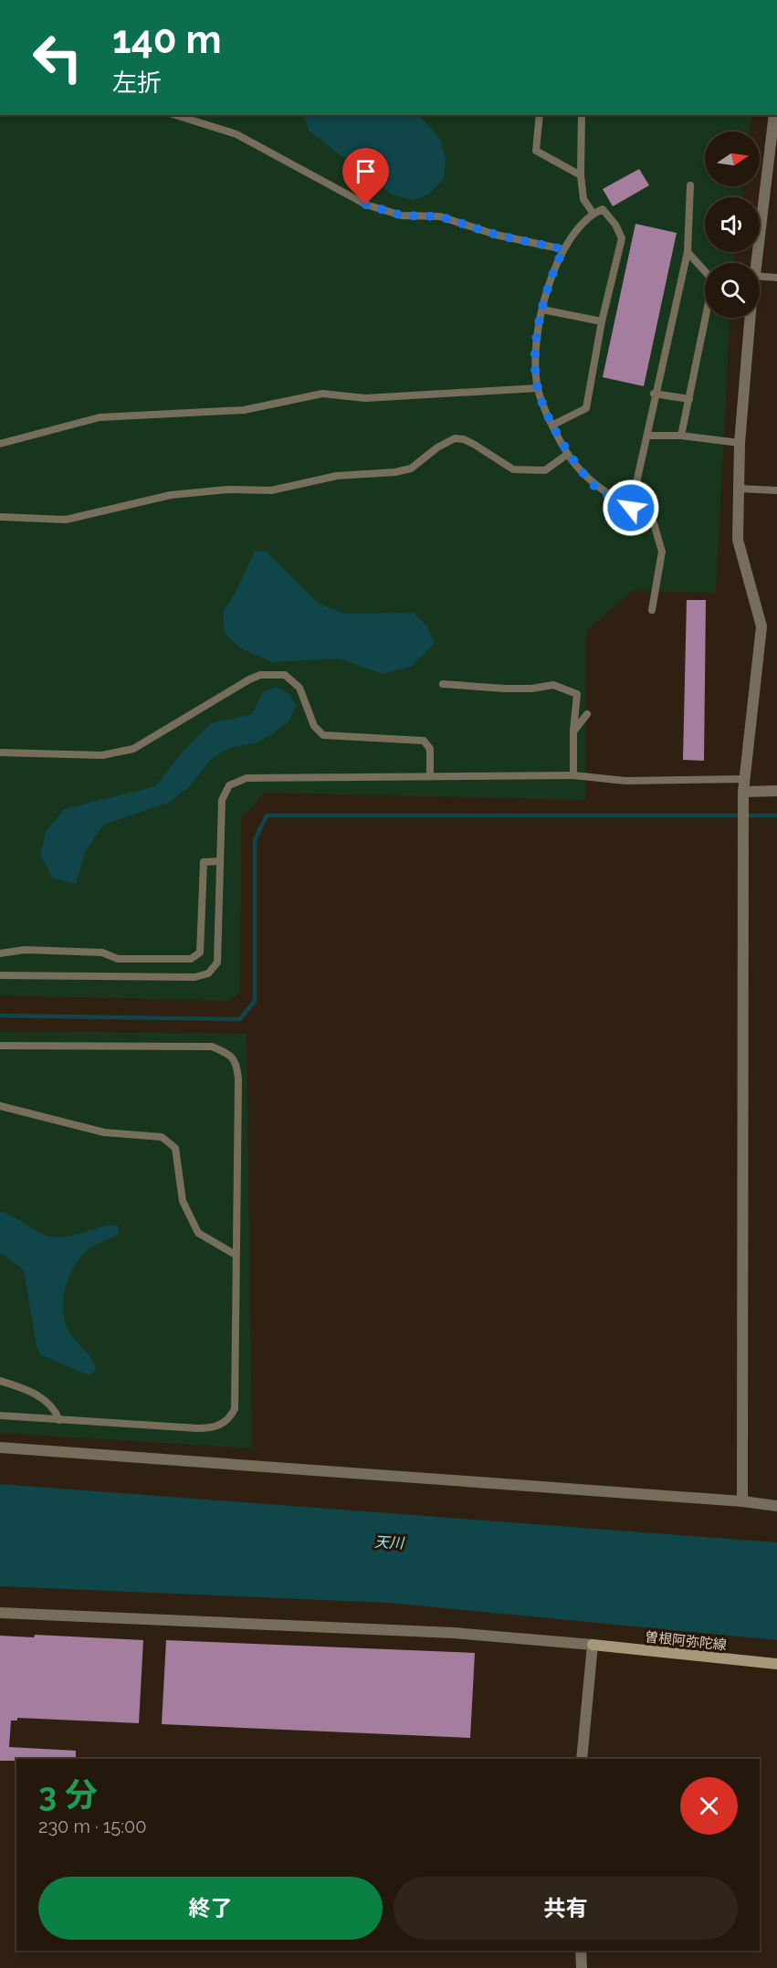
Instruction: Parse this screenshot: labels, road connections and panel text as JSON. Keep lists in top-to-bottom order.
{
  "streets": {
    "main road": ["曽根阿弥陀線"]
  },
  "water": ["天川"],
  "north": "right",
  "page": {
    "turn": ["140 m", "左折"],
    "heading": ["3 分", "230 m · 15:00"],
    "buttons": ["終了", "共有"]
  }
}
